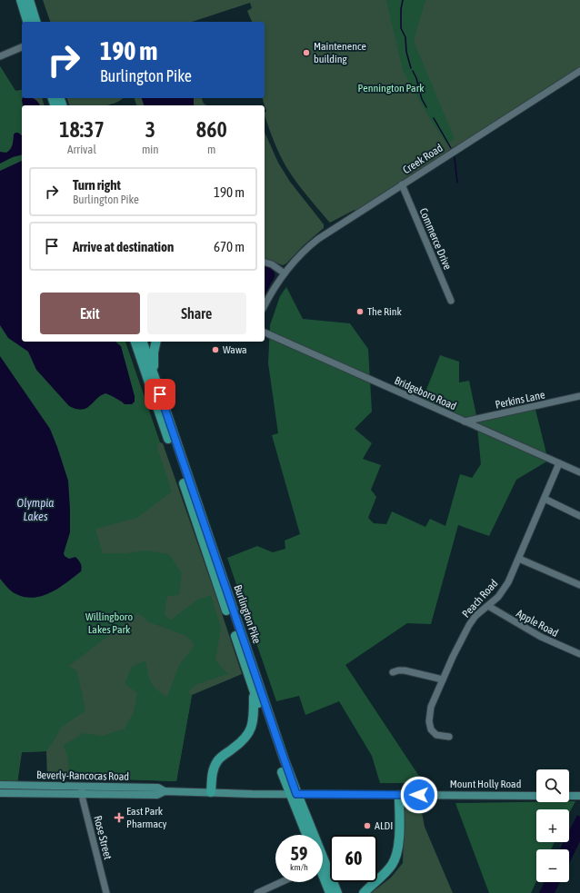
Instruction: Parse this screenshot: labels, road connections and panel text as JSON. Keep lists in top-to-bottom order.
{
  "streets": {
    "highway": ["Burlington Pike"],
    "main road": ["Beverly-Rancocas Road", "Mount Holly Road"],
    "street": [
      "Creek Road",
      "Commerce Drive",
      "Bridgeboro Road",
      "Perkins Lane",
      "Peach Road",
      "Apple Road",
      "Rose Street"
    ]
  },
  "crossings": [
    ["Creek Road", "Commerce Drive"],
    ["Bridgeboro Road", "Perkins Lane"],
    ["Bridgeboro Road", "Peach Road"],
    ["Peach Road", "Apple Road"],
    ["Burlington Pike", "Beverly-Rancocas Road"],
    ["Burlington Pike", "Mount Holly Road"],
    ["Beverly-Rancocas Road", "Mount Holly Road"],
    ["Beverly-Rancocas Road", "Rose Street"]
  ],
  "water": ["Olympia Lakes"],
  "parks": ["Pennington Park", "Willingboro Lakes Park"],
  "places": {
    "other": [
      "Maintenence building",
      "The Rink",
      "Wawa",
      "ALDI"
    ],
    "health": ["East Park Pharmacy"]
  },
  "page": {
    "turn": ["190 m", "Burlington Pike"],
    "eta": [
      "18:37",
      "Arrival",
      "3",
      "min",
      "860",
      "m"
    ],
    "list": [
      {
        "name": "Turn right",
        "note": "Burlington Pike",
        "value": "190 m"
      },
      {
        "name": "Arrive at destination",
        "value": "670 m"
      }
    ],
    "buttons": ["Exit", "Share"],
    "map_buttons": ["+", "−"],
    "speed": "59 km/h",
    "limit": "60"
  }
}
